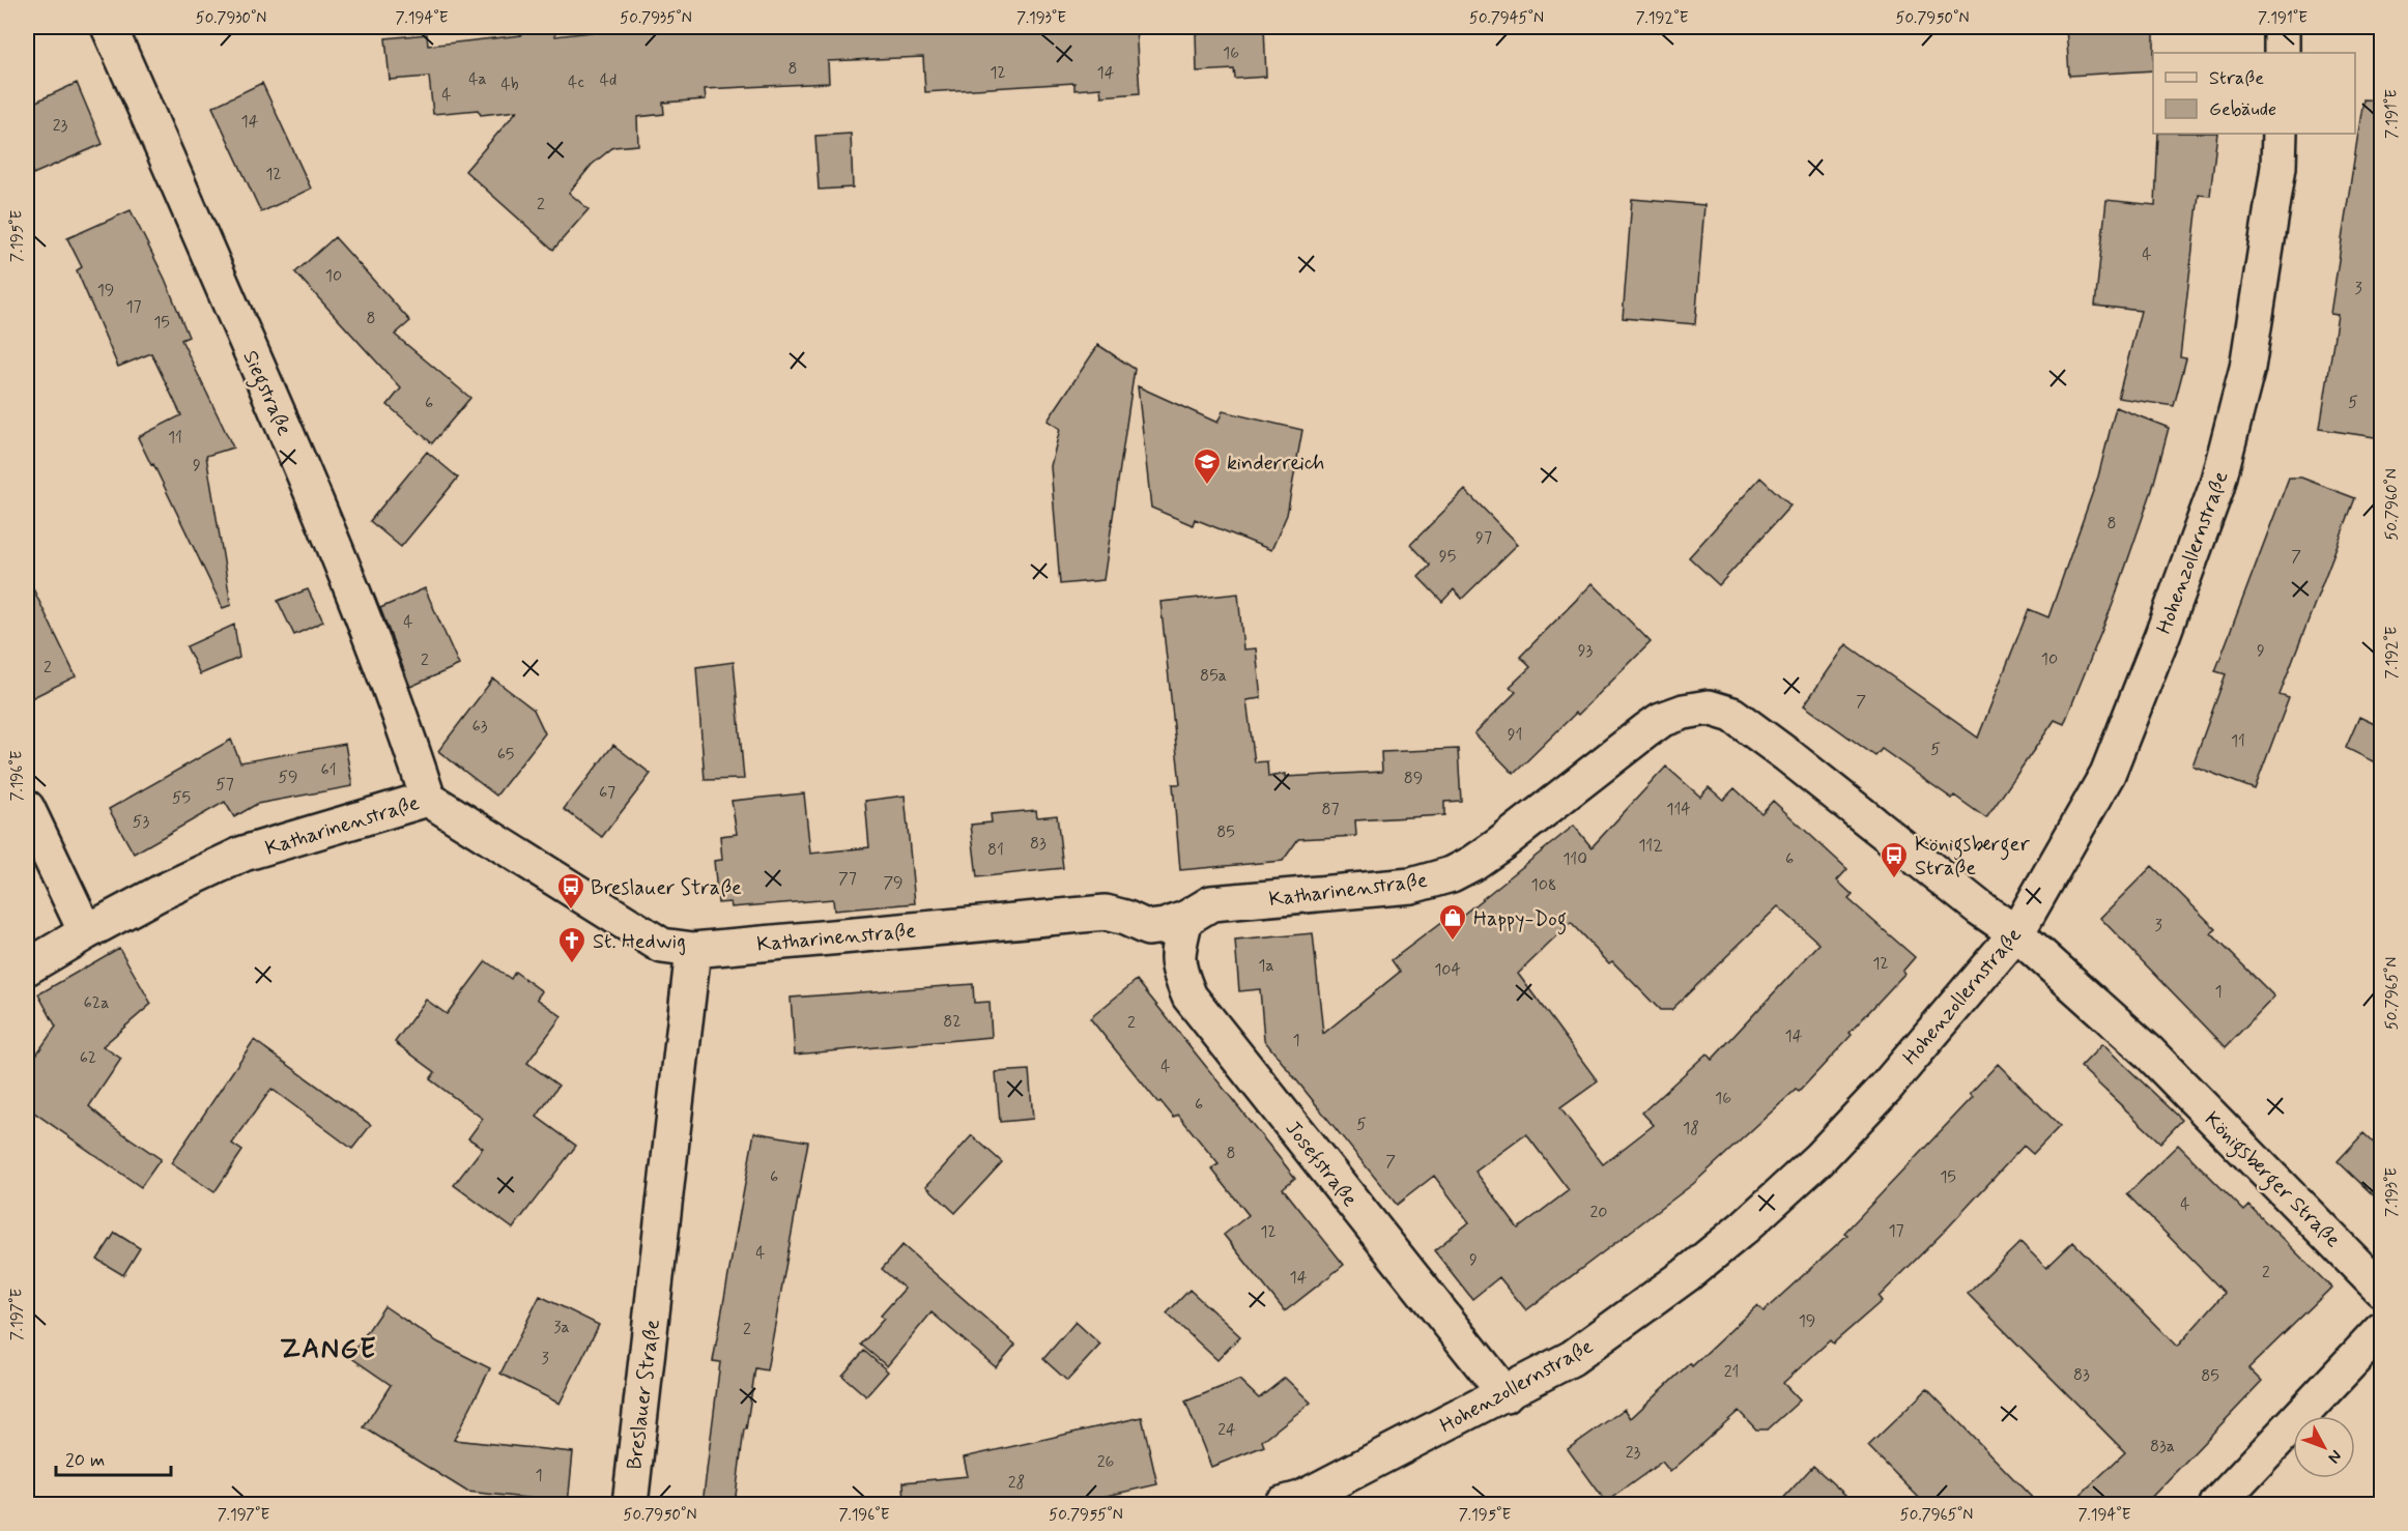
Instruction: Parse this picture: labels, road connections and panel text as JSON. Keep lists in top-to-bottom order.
{
  "streets": {
    "street": [
      "Siegstraße",
      "Hohenzollernstraße",
      "Katharinenstraße",
      "Josefstraße",
      "Königsberger Straße",
      "Breslauer Straße"
    ]
  },
  "crossings": [
    ["Siegstraße", "Katharinenstraße"],
    ["Hohenzollernstraße", "Josefstraße"],
    ["Hohenzollernstraße", "Königsberger Straße"],
    ["Katharinenstraße", "Josefstraße"],
    ["Katharinenstraße", "Königsberger Straße"],
    ["Katharinenstraße", "Breslauer Straße"]
  ],
  "districts": ["ZANGE"],
  "places": {
    "school or university": ["kinderreich"],
    "bus stop": ["Königsberger Straße", "Breslauer Straße"],
    "shop": ["Happy-Dog"],
    "church": ["St. Hedwig"]
  },
  "house_numbers": [
    "16",
    "8",
    "12",
    "14",
    "4a",
    "4d",
    "4c",
    "4b",
    "4",
    "14",
    "23",
    "12",
    "2",
    "4",
    "10",
    "3",
    "19",
    "17",
    "8",
    "15",
    "5",
    "6",
    "11",
    "9",
    "8",
    "97",
    "95",
    "7",
    "4",
    "93",
    "9",
    "10",
    "2",
    "2",
    "85a",
    "7",
    "63",
    "91",
    "11",
    "5",
    "65",
    "61",
    "59",
    "89",
    "57",
    "67",
    "55",
    "87",
    "114",
    "53",
    "85",
    "83",
    "112",
    "81",
    "110",
    "6",
    "77",
    "79",
    "108",
    "3",
    "12",
    "1a",
    "104",
    "1",
    "62a",
    "82",
    "2",
    "14",
    "1",
    "62",
    "4",
    "16",
    "6",
    "5",
    "18",
    "8",
    "7",
    "6",
    "15",
    "4",
    "20",
    "17",
    "12",
    "4",
    "9",
    "2",
    "14",
    "19",
    "3a",
    "2",
    "3",
    "21",
    "83",
    "85",
    "24",
    "83a",
    "23",
    "26",
    "1",
    "28"
  ],
  "legend": ["Straße", "Gebäude"],
  "scale_bar": "20 m",
  "north": "bottom right",
  "coordinates": [
    "50.7930°N",
    "7.194°E",
    "50.7935°N",
    "7.193°E",
    "50.7945°N",
    "7.192°E",
    "50.7950°N",
    "7.191°E",
    "7.195°E",
    "50.7960°N",
    "7.196°E",
    "50.7965°N",
    "7.197°E",
    "50.7955°N"
  ]
}
